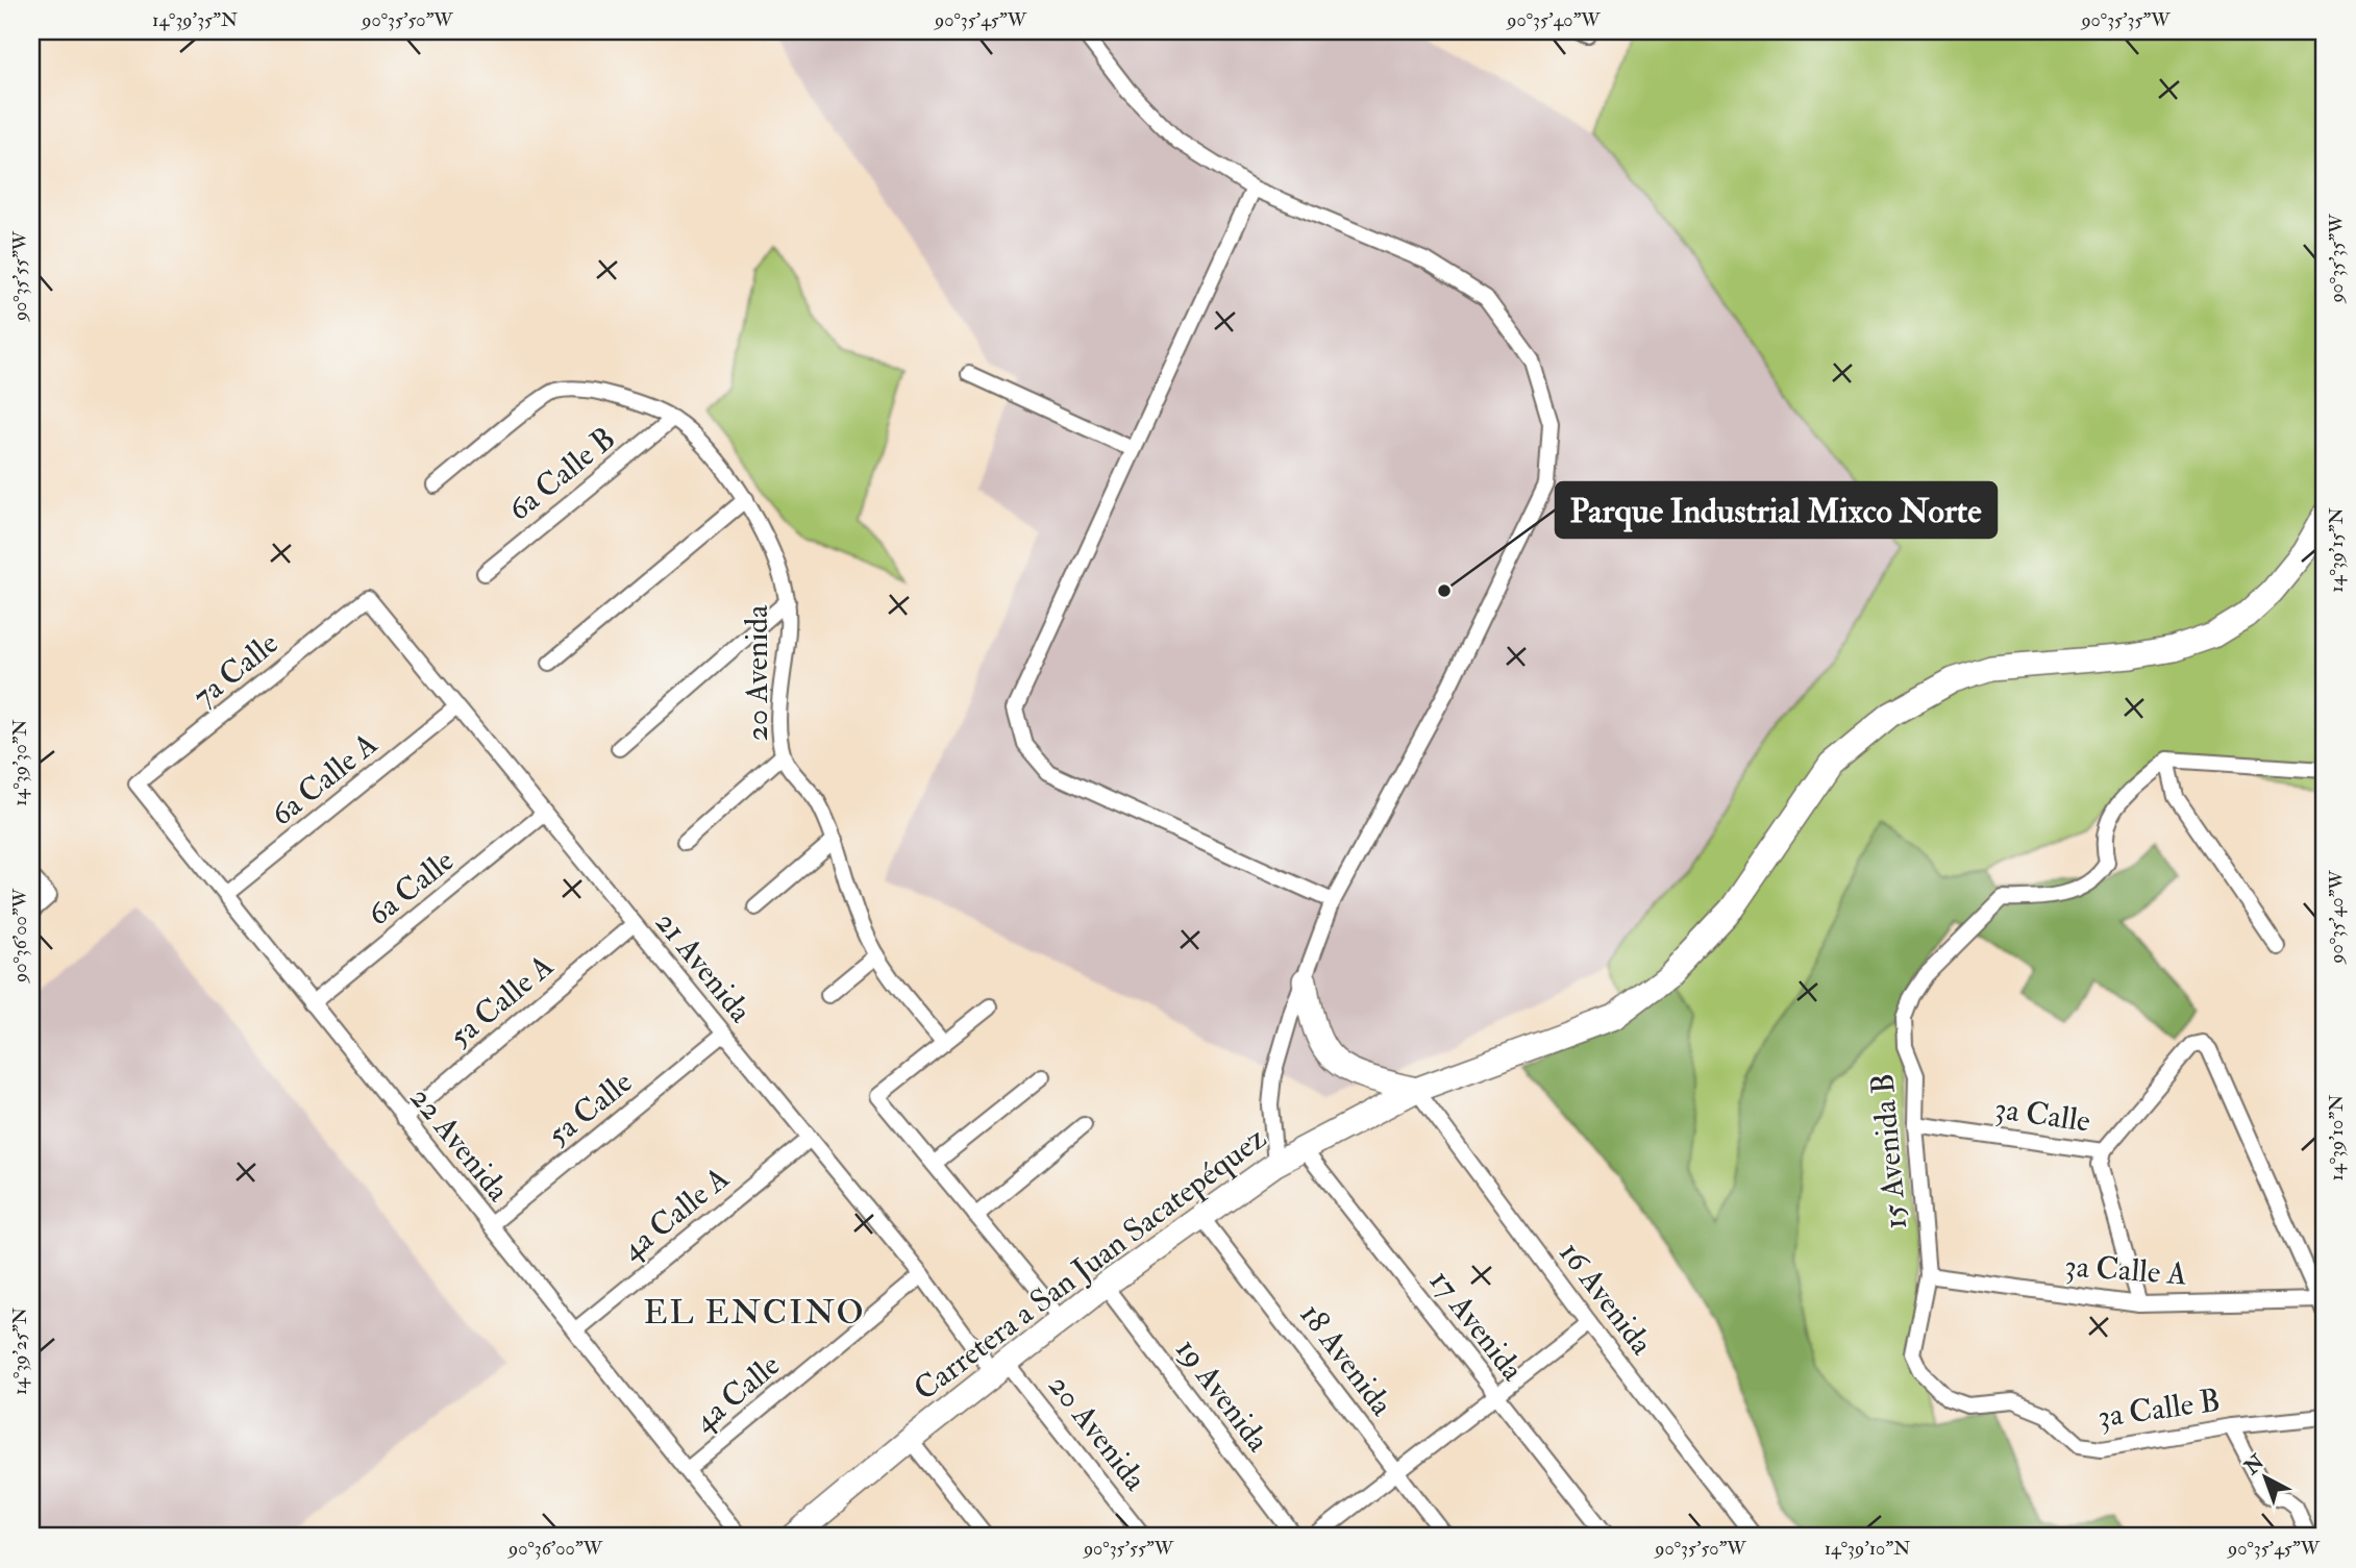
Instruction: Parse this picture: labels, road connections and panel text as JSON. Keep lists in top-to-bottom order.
{
  "streets": {
    "main road": ["Carretera a San Juan Sacatepéquez"],
    "street": [
      "6a Calle B",
      "7a Calle",
      "20 Avenida",
      "6a Calle A",
      "6a Calle",
      "21 Avenida",
      "5a Calle A",
      "5a Calle",
      "3a Calle",
      "22 Avenida",
      "15 Avenida B",
      "4a Calle A",
      "3a Calle A",
      "16 Avenida",
      "17 Avenida",
      "18 Avenida",
      "4a Calle",
      "19 Avenida",
      "3a Calle B"
    ]
  },
  "crossings": [
    ["6a Calle B", "20 Avenida"],
    ["7a Calle", "21 Avenida"],
    ["7a Calle", "22 Avenida"],
    ["20 Avenida", "21 Avenida"],
    ["20 Avenida", "Carretera a San Juan Sacatepéquez"],
    ["6a Calle A", "21 Avenida"],
    ["6a Calle A", "22 Avenida"],
    ["6a Calle", "21 Avenida"],
    ["6a Calle", "22 Avenida"],
    ["21 Avenida", "5a Calle A"],
    ["21 Avenida", "5a Calle"],
    ["21 Avenida", "4a Calle A"],
    ["21 Avenida", "Carretera a San Juan Sacatepéquez"],
    ["21 Avenida", "4a Calle"],
    ["5a Calle A", "22 Avenida"],
    ["5a Calle", "22 Avenida"],
    ["3a Calle", "15 Avenida B"],
    ["3a Calle", "3a Calle A"],
    ["22 Avenida", "4a Calle A"],
    ["22 Avenida", "4a Calle"],
    ["15 Avenida B", "3a Calle A"],
    ["15 Avenida B", "3a Calle B"],
    ["Carretera a San Juan Sacatepéquez", "16 Avenida"],
    ["Carretera a San Juan Sacatepéquez", "17 Avenida"],
    ["Carretera a San Juan Sacatepéquez", "18 Avenida"],
    ["Carretera a San Juan Sacatepéquez", "19 Avenida"]
  ],
  "districts": ["EL ENCINO"],
  "places": ["Parque Industrial Mixco Norte"],
  "north": "top left",
  "coordinates": [
    "14°39'35\"N",
    "90°35'50\"W",
    "90°35'45\"W",
    "90°35'40\"W",
    "90°35'35\"W",
    "90°35'55\"W",
    "14°39'15\"N",
    "14°39'30\"N",
    "90°36'00\"W",
    "14°39'10\"N",
    "14°39'25\"N"
  ]
}
